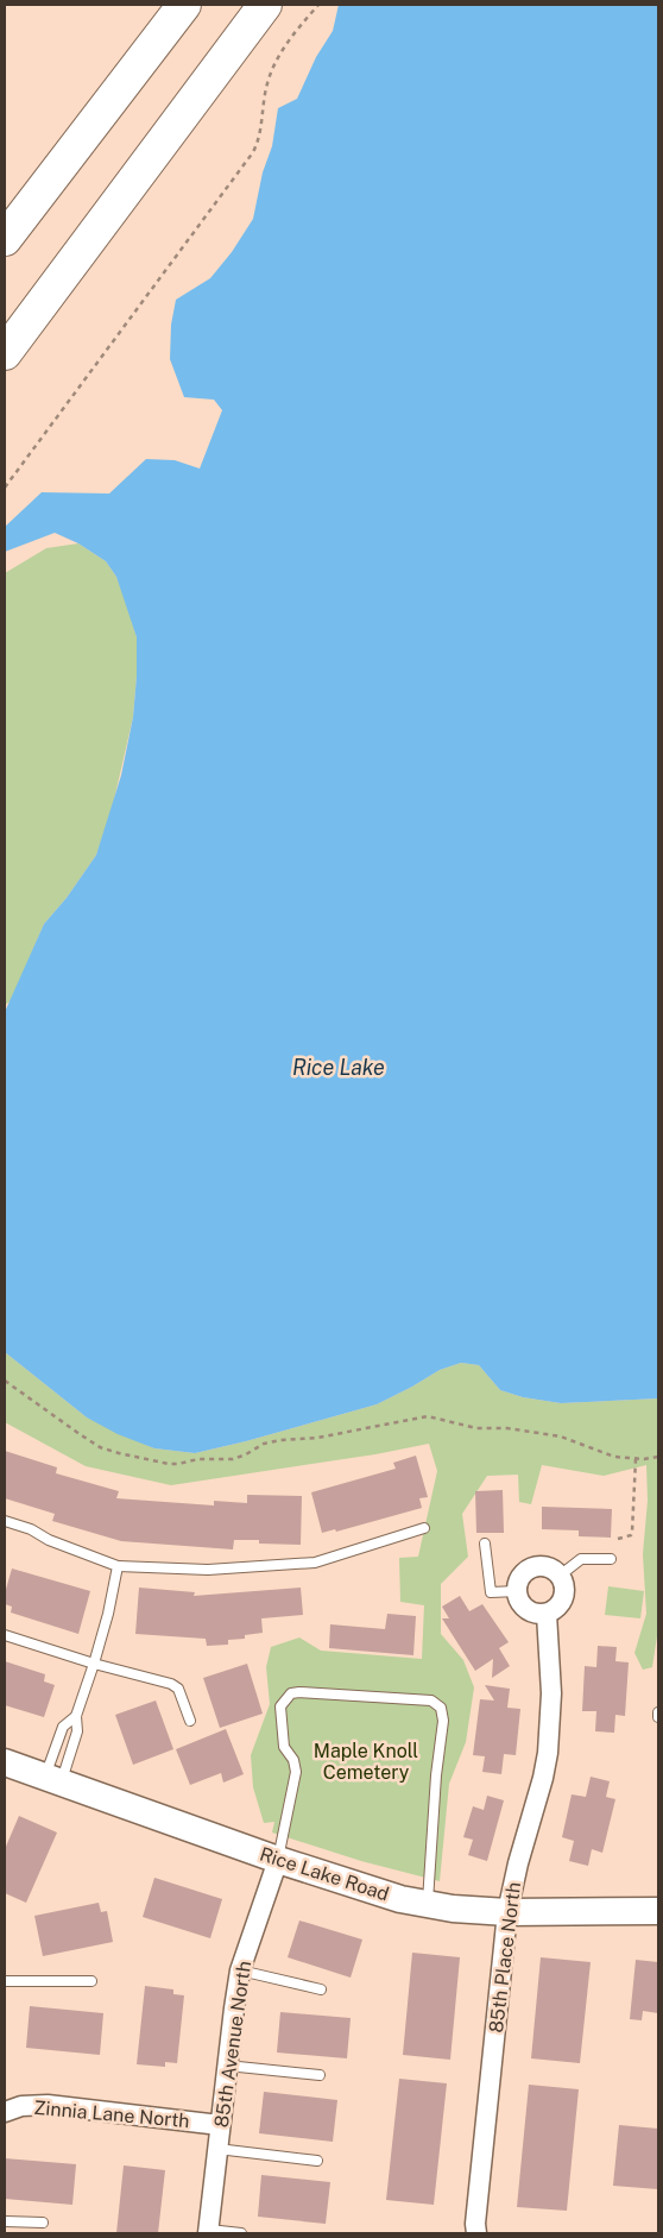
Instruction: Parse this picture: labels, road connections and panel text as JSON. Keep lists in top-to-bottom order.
{
  "streets": {
    "street": [
      "Rice Lake Road",
      "85th Place North",
      "85th Avenue North",
      "Zinnia Lane North"
    ]
  },
  "crossings": [
    ["Rice Lake Road", "85th Place North"],
    ["Rice Lake Road", "85th Avenue North"],
    ["85th Avenue North", "Zinnia Lane North"]
  ],
  "water": ["Rice Lake"],
  "parks": ["Maple Knoll Cemetery"]
}
